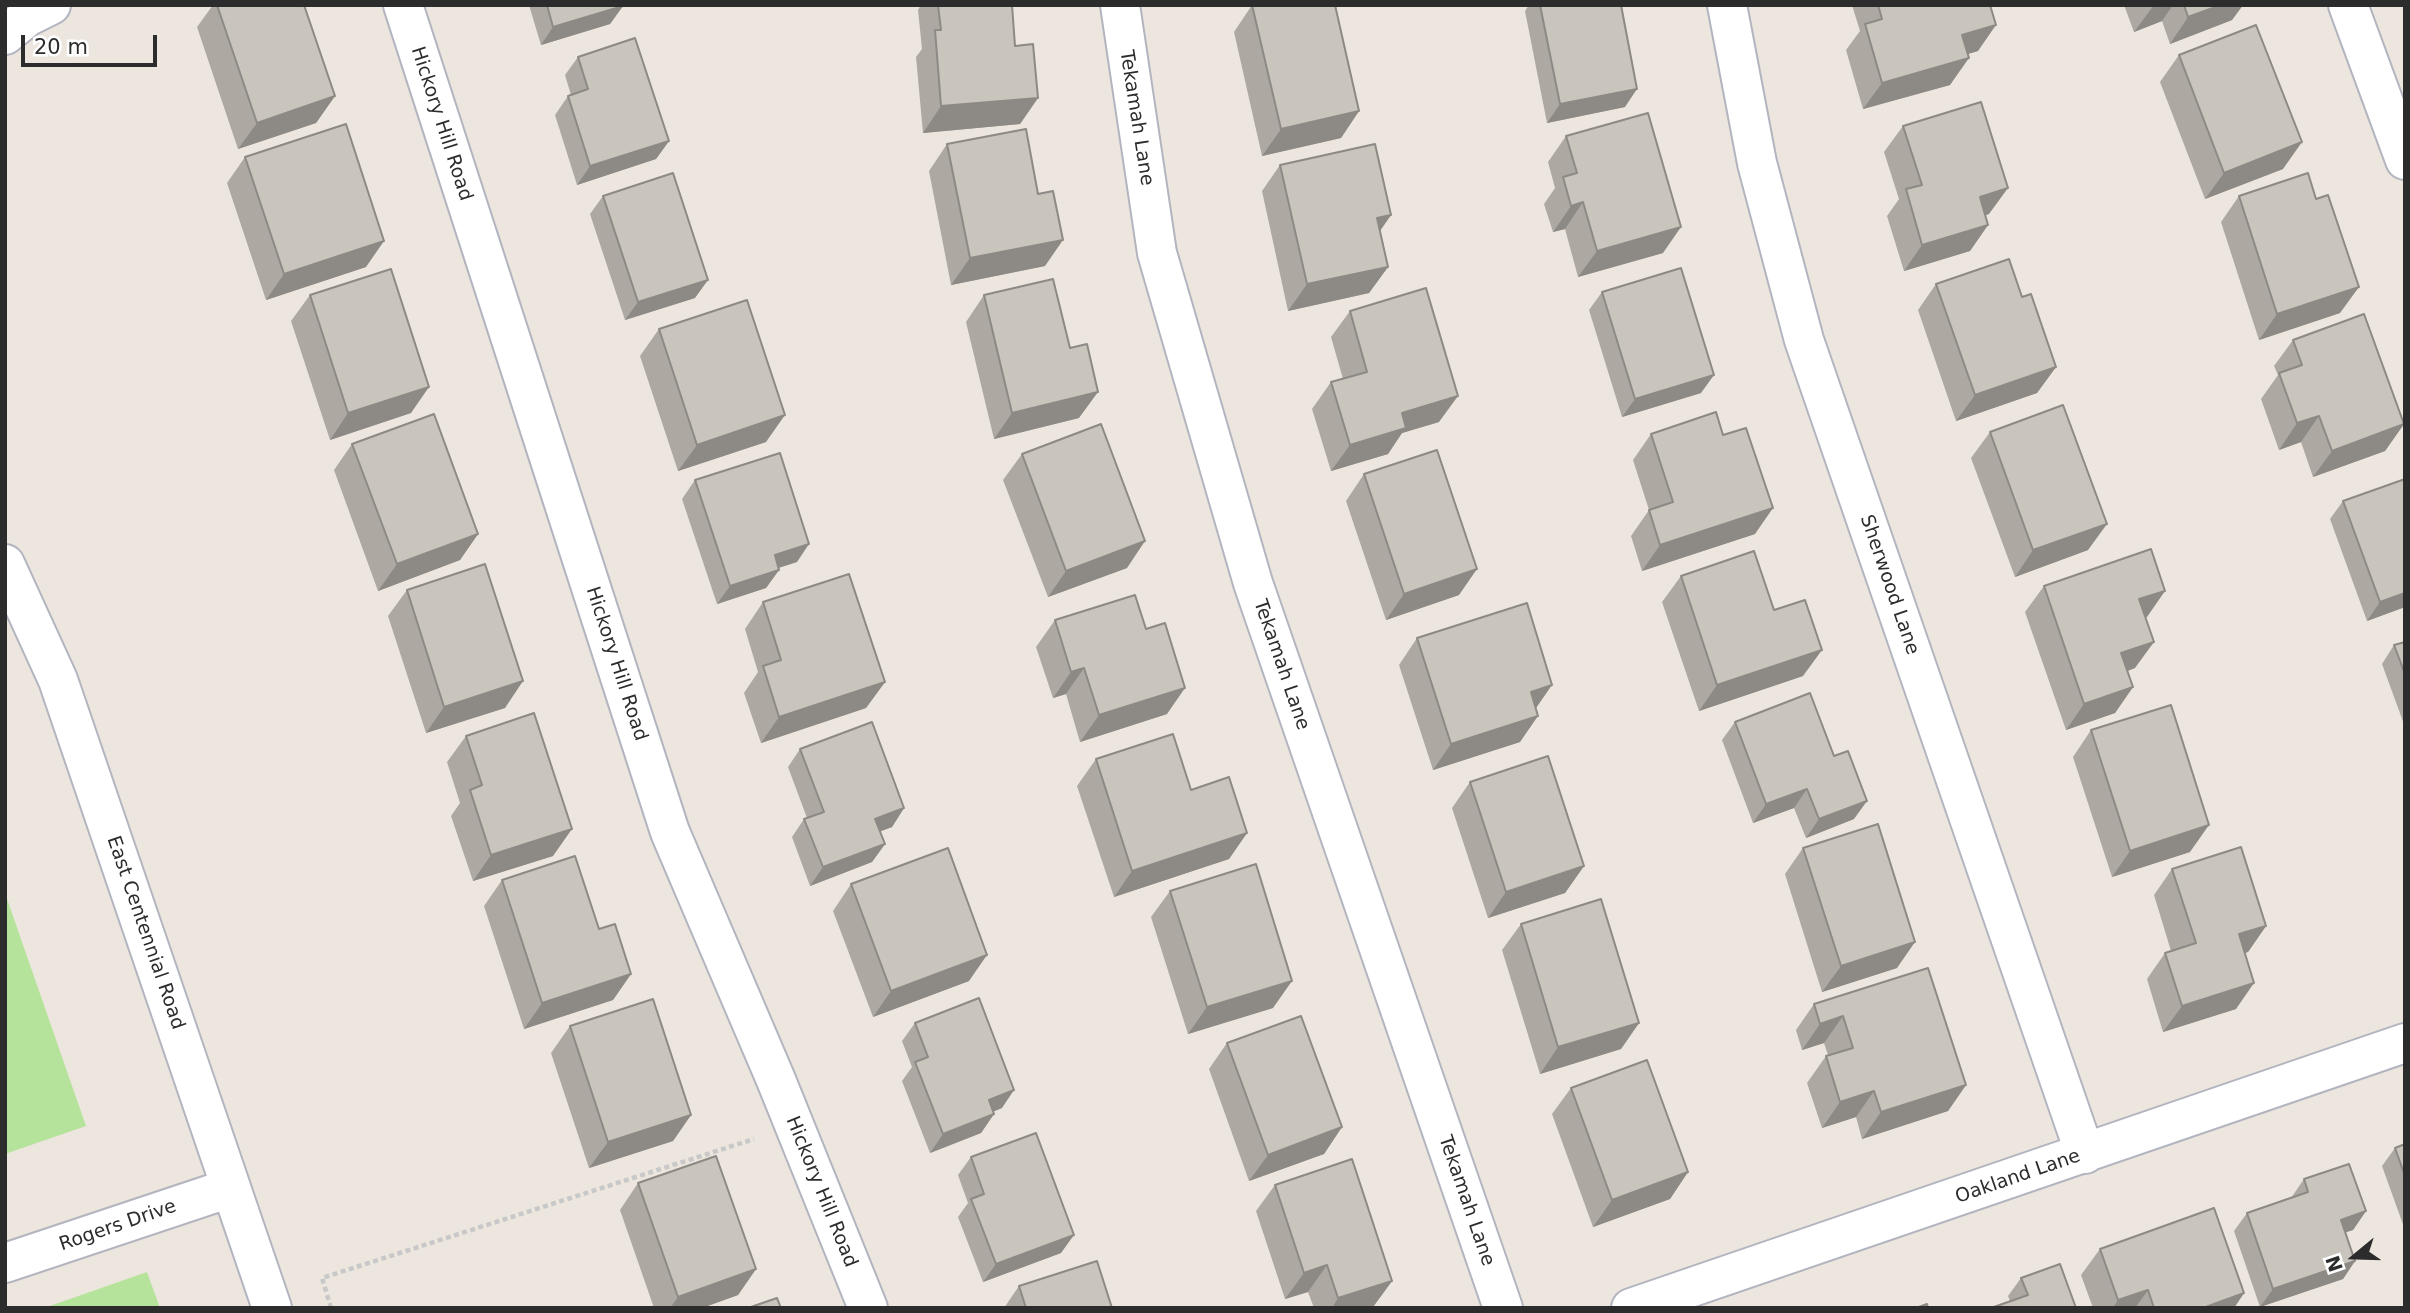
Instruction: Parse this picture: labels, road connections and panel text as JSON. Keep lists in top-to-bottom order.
{
  "streets": {
    "street": [
      "Tekamah Lane",
      "Hickory Hill Road",
      "Sherwood Lane",
      "East Centennial Road",
      "Oakland Lane",
      "Rogers Drive"
    ]
  },
  "crossings": [
    ["Sherwood Lane", "Oakland Lane"],
    ["East Centennial Road", "Rogers Drive"]
  ],
  "scale_bar": "20 m",
  "north": "left"
}
